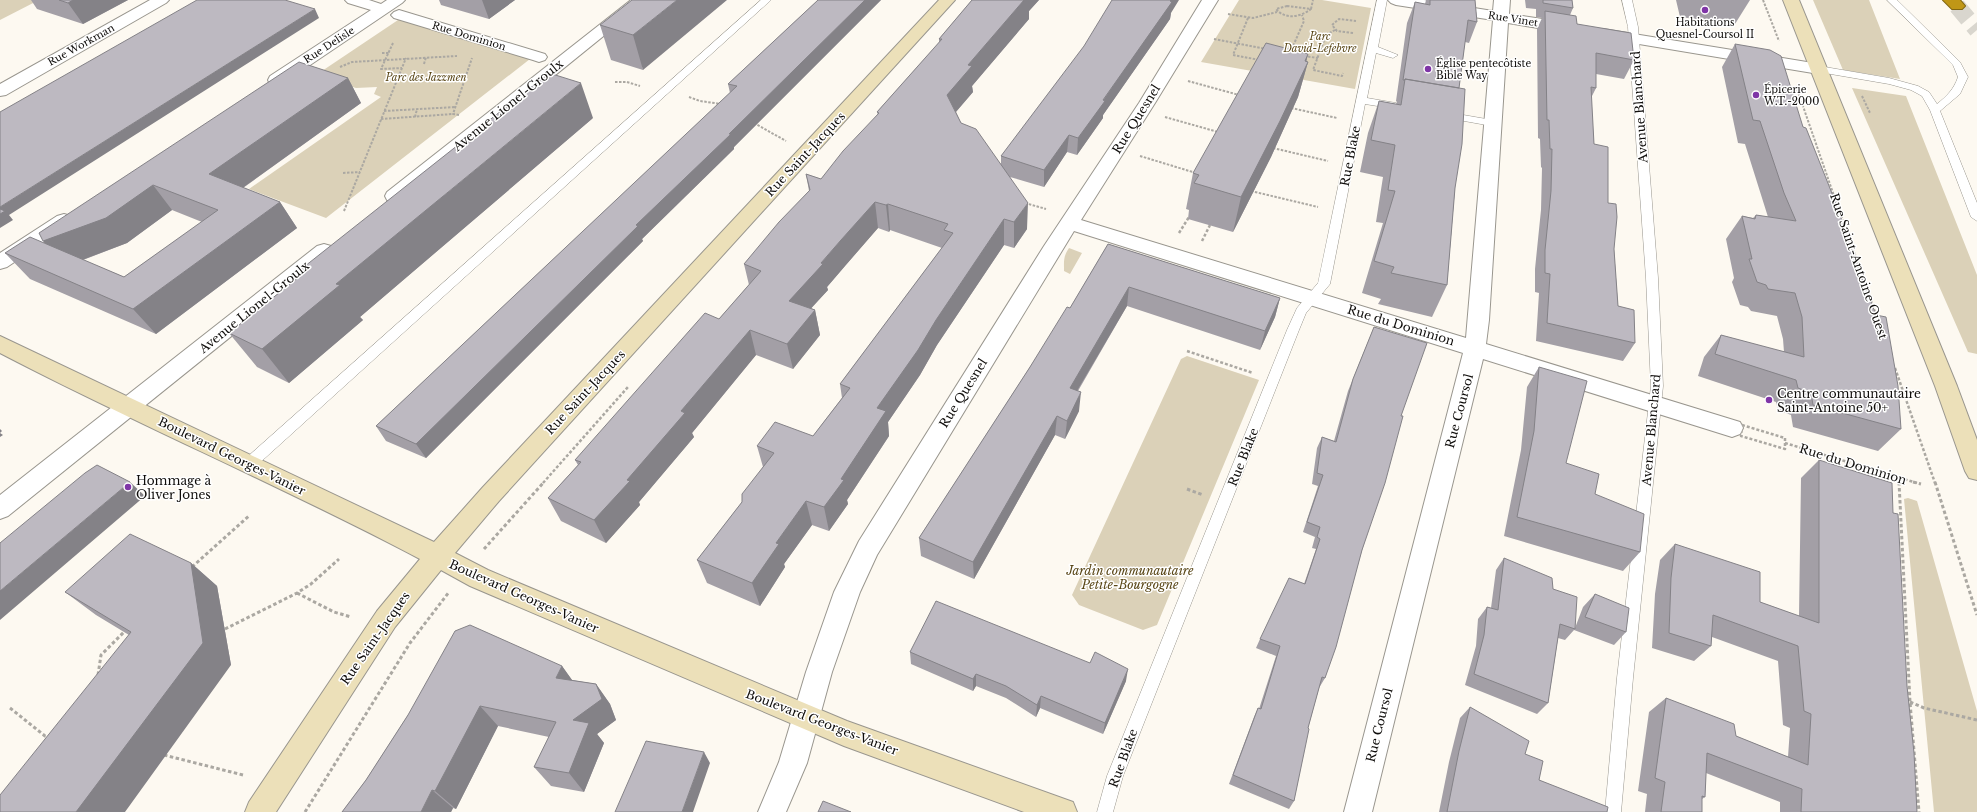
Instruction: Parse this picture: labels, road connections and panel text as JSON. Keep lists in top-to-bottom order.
{
  "streets": {
    "main road": ["Rue Saint-Jacques", "Boulevard Georges-Vanier"],
    "street": [
      "Rue Vinet",
      "Rue Dominion",
      "Rue Workman",
      "Rue Delisle",
      "Avenue Lionel-Groulx",
      "Rue Quesnel",
      "Rue du Dominion",
      "Rue Coursol"
    ],
    "lane": ["Avenue Blanchard", "Rue Blake"],
    "path": ["Rue Saint-Antoine Ouest"]
  },
  "crossings": [
    ["Rue Vinet", "Avenue Blanchard"],
    ["Rue Vinet", "Rue Coursol"],
    ["Rue Dominion", "Rue Delisle"],
    ["Avenue Lionel-Groulx", "Boulevard Georges-Vanier"],
    ["Avenue Blanchard", "Rue du Dominion"],
    ["Rue Quesnel", "Rue du Dominion"],
    ["Rue Quesnel", "Boulevard Georges-Vanier"],
    ["Rue Saint-Jacques", "Boulevard Georges-Vanier"],
    ["Rue Blake", "Rue du Dominion"],
    ["Rue du Dominion", "Rue Coursol"]
  ],
  "parks": ["Parc David-Lefebvre", "Parc des Jazzmen", "Jardin communautaire Petite-Bourgogne"],
  "places": [
    "Habitations Quesnel-Coursol II",
    "Église pentecôtiste Bible Way",
    "Épicerie W.T.-2000",
    "Centre communautaire Saint-Antoine 50+",
    "Hommage à Oliver Jones"
  ]
}
